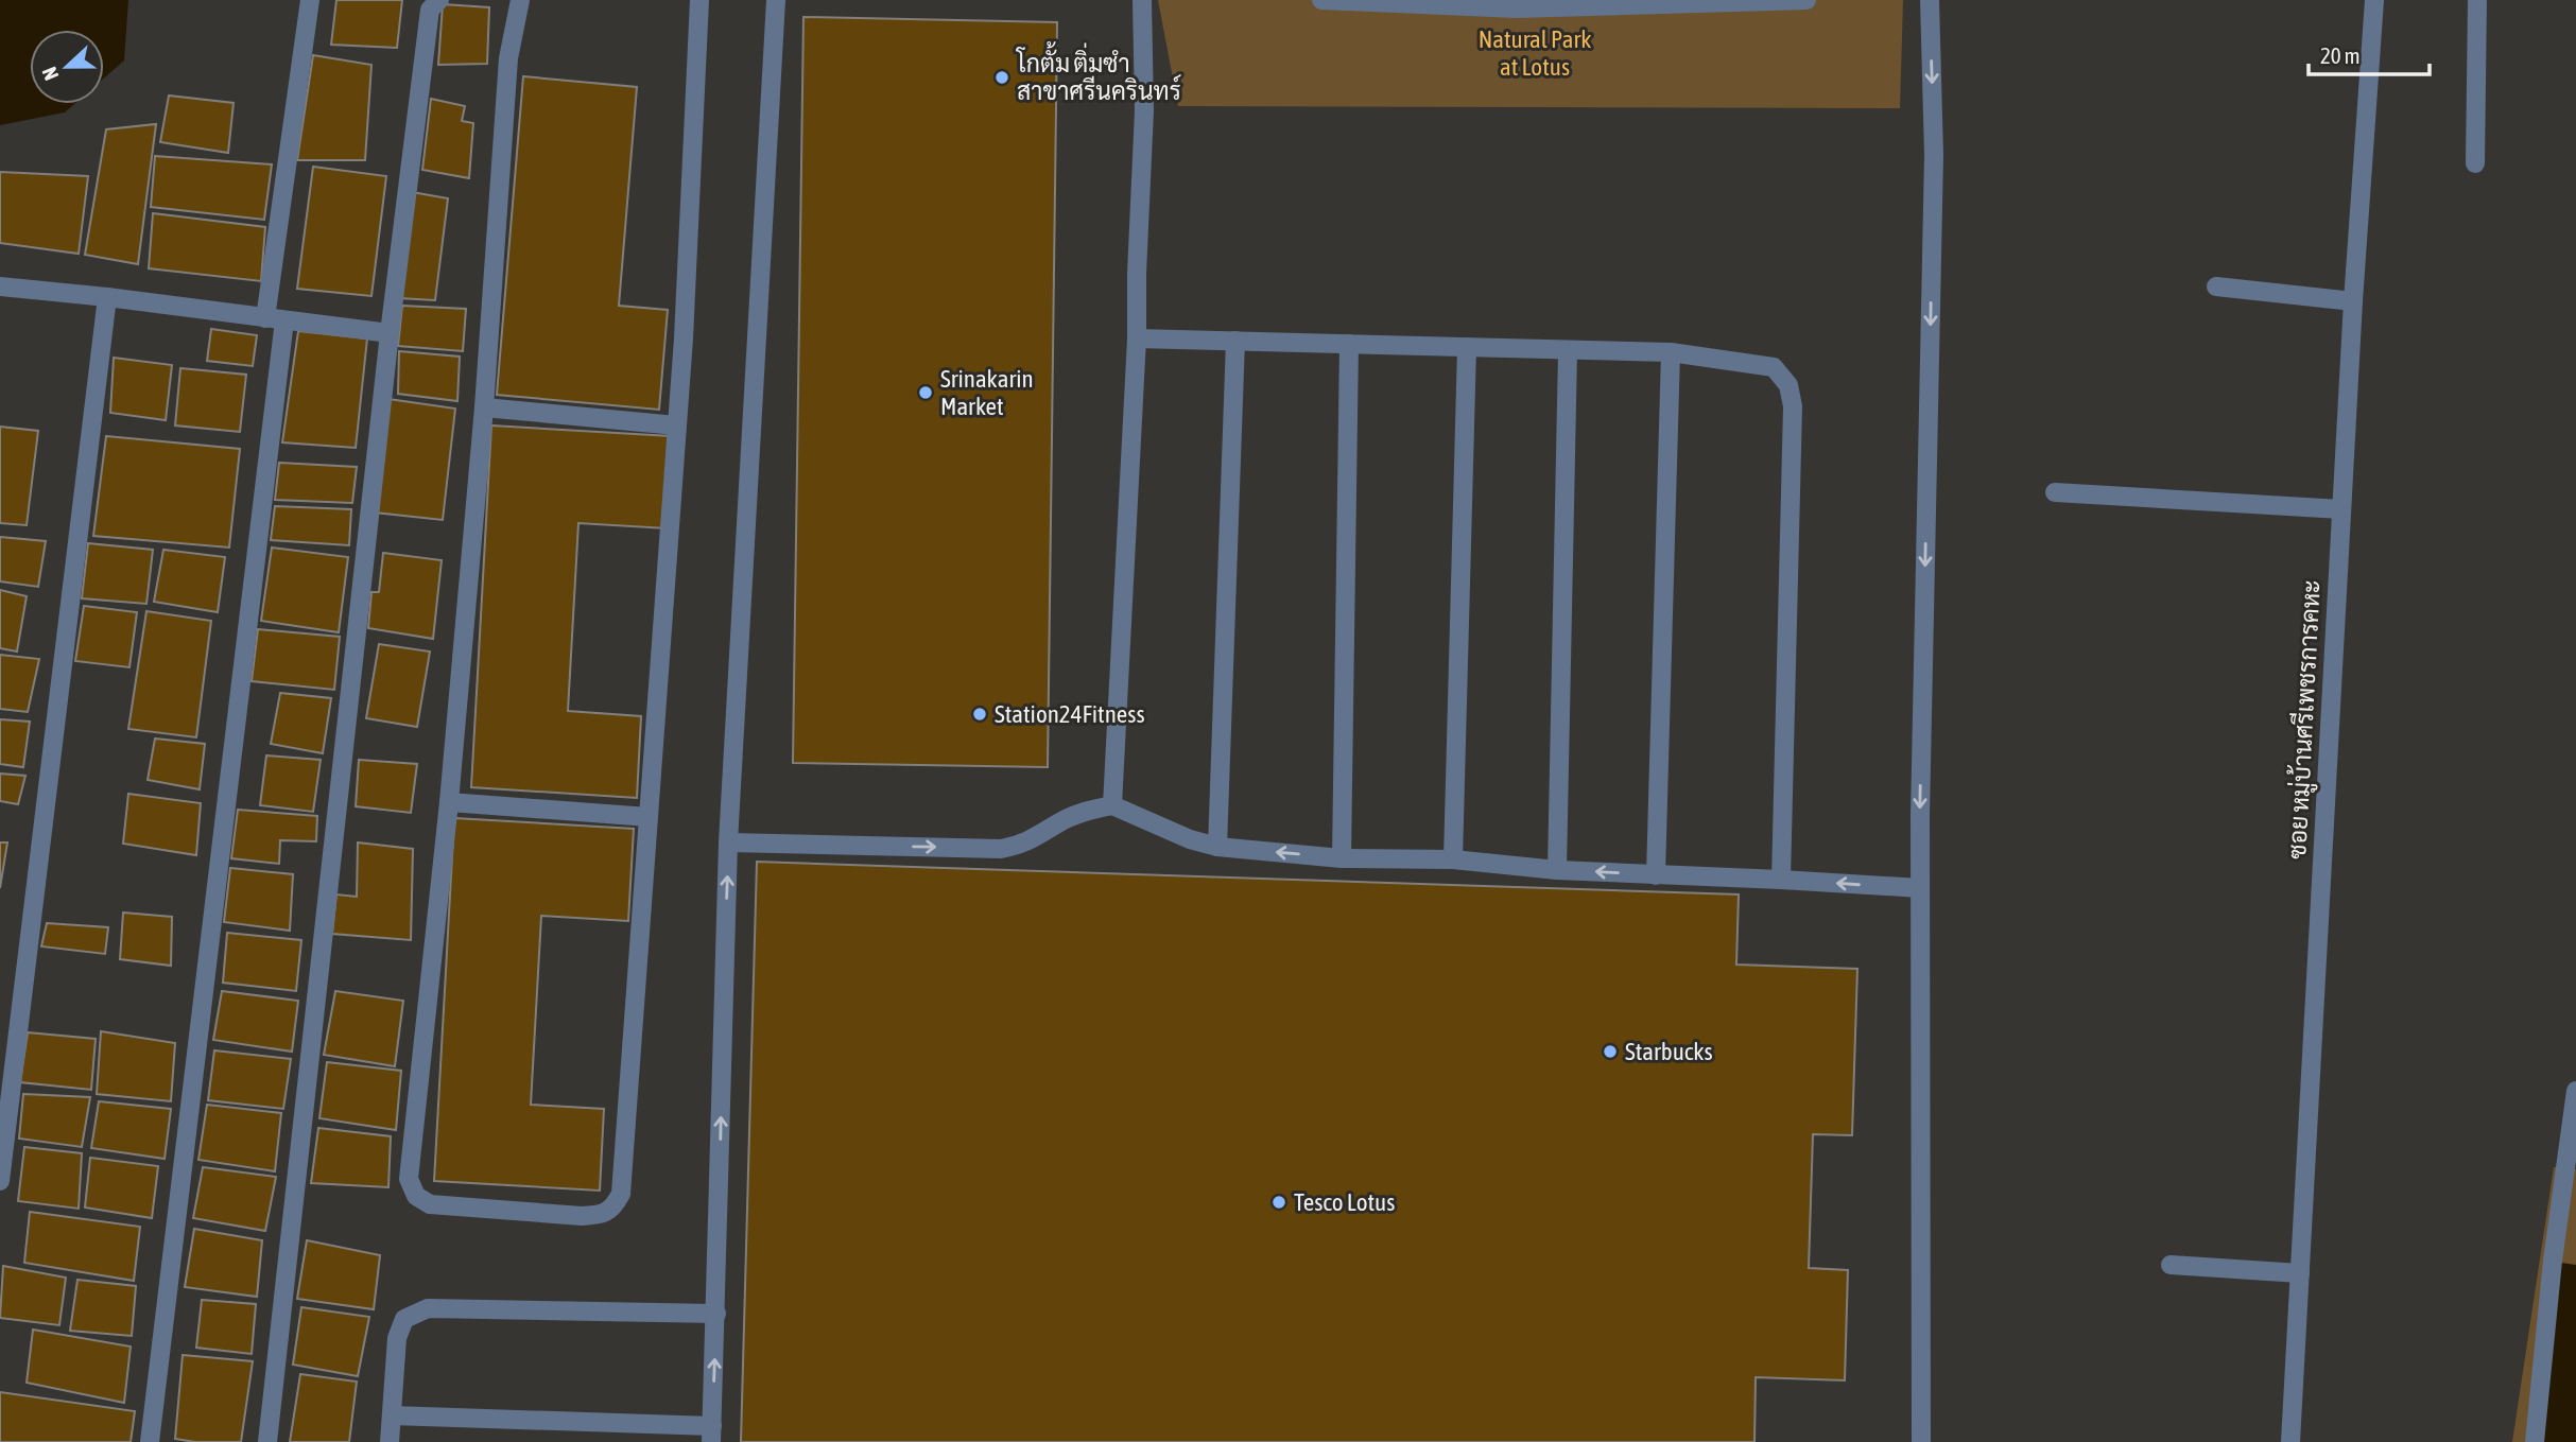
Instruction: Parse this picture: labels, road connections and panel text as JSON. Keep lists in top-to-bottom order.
{
  "streets": {
    "street": ["ซอย หมู่บ้านศรีเพชรการคหะ"]
  },
  "parks": ["Natural Park at Lotus"],
  "places": [
    "โกตั้ม ติ่มซำ สาขาศรีนครินทร์",
    "Srinakarin Market",
    "Station24Fitness",
    "Starbucks",
    "Tesco Lotus"
  ],
  "scale_bar": "20 m",
  "north": "left"
}
